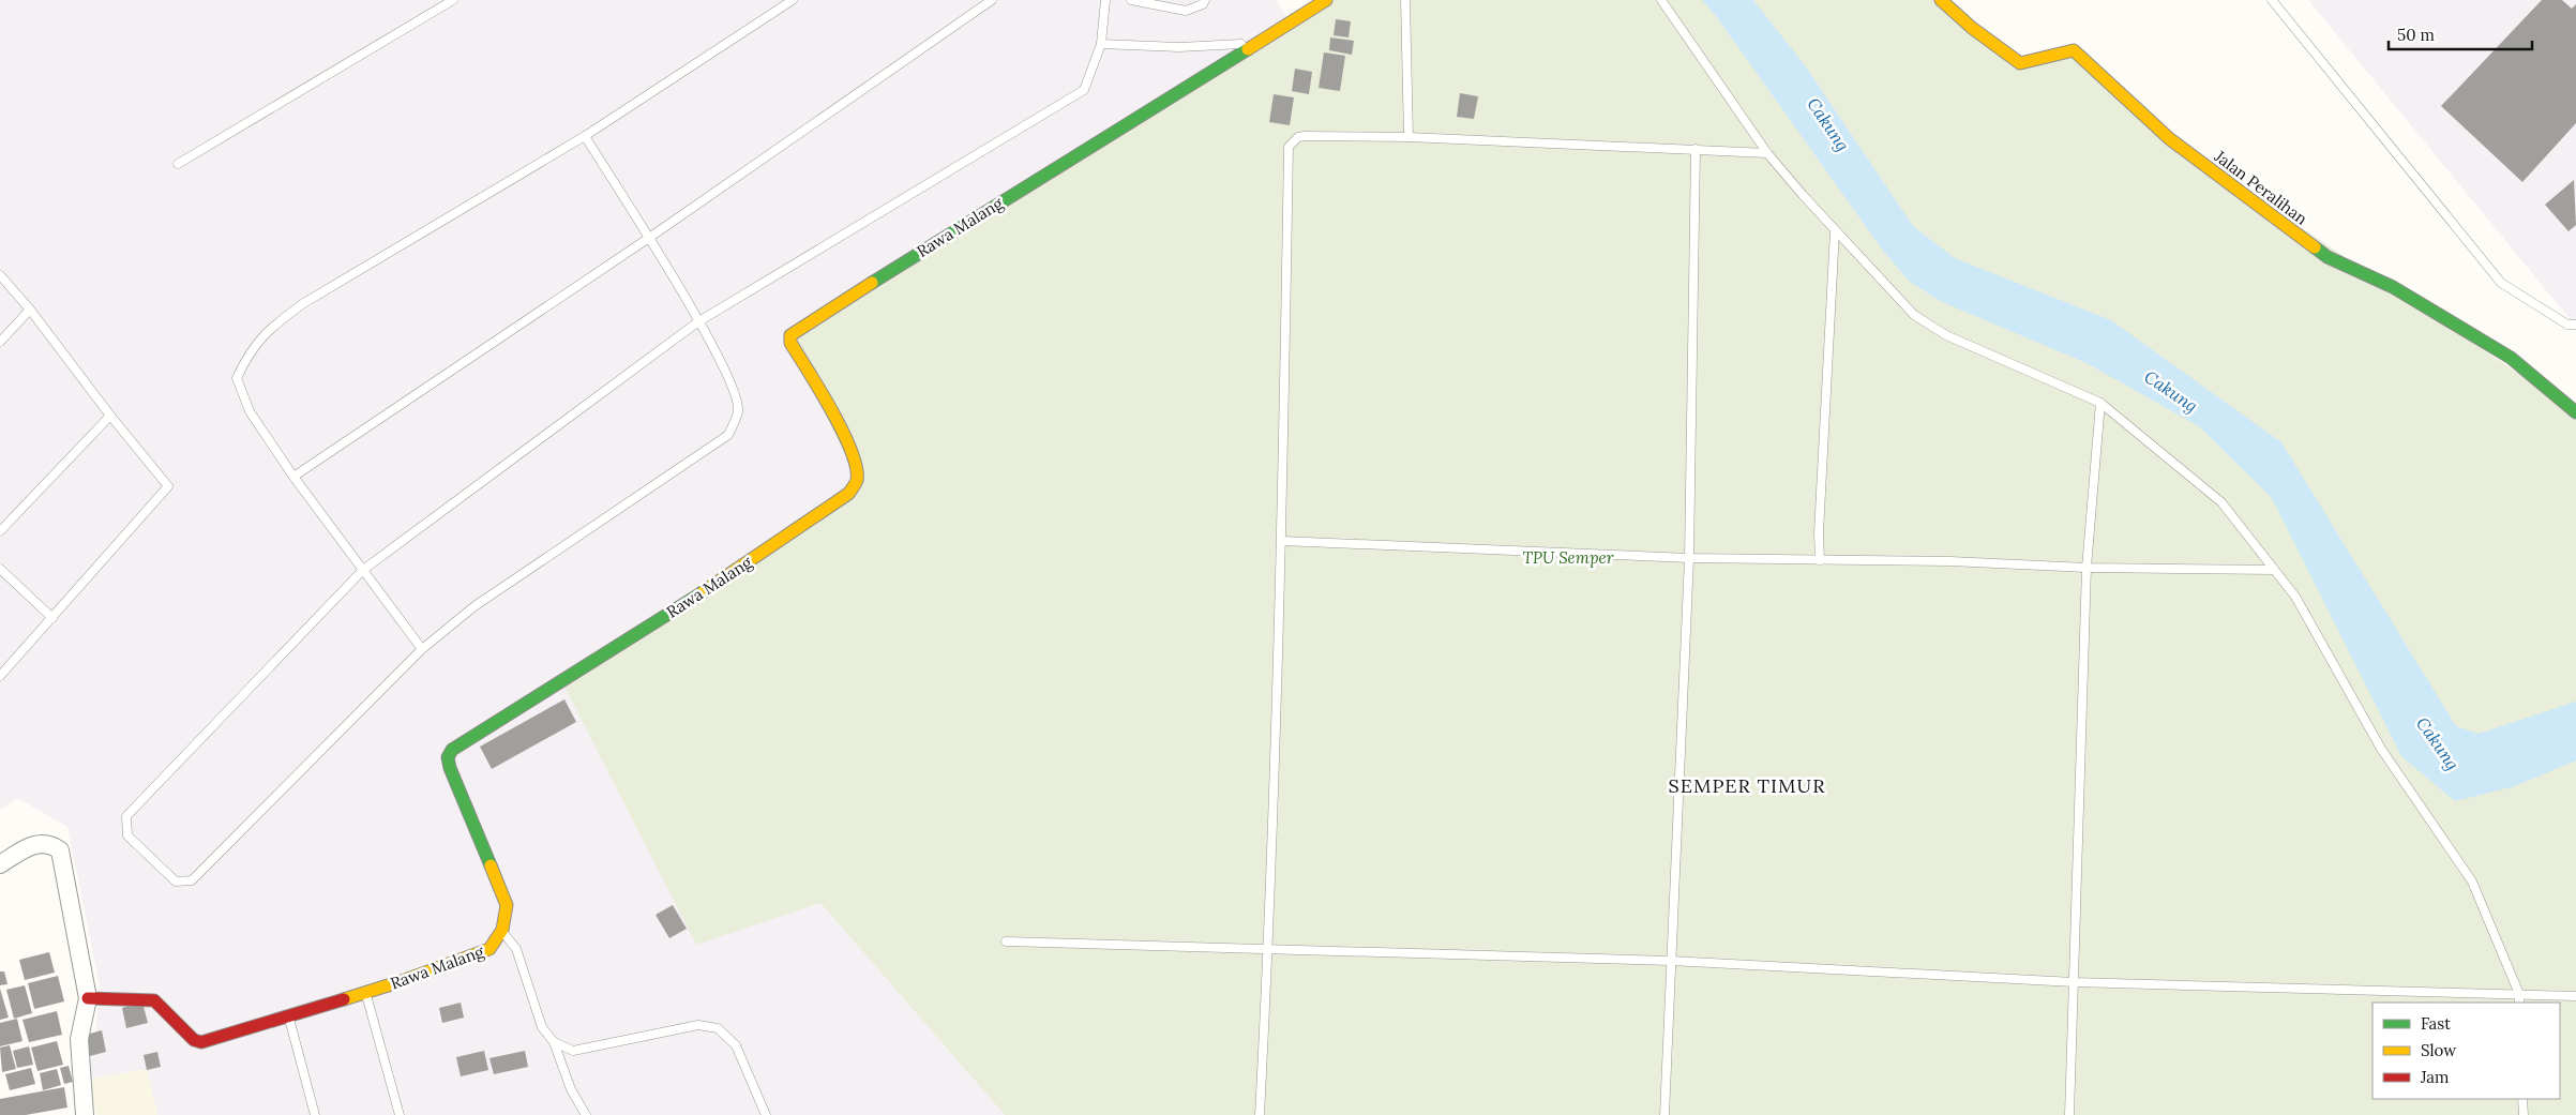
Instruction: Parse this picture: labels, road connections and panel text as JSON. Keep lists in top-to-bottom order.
{
  "streets": {
    "street": ["Jalan Peralihan", "Rawa Malang"]
  },
  "districts": ["SEMPER TIMUR"],
  "water": ["Cakung"],
  "parks": ["TPU Semper"],
  "legend": ["Fast", "Slow", "Jam"],
  "scale_bar": "50 m"
}
